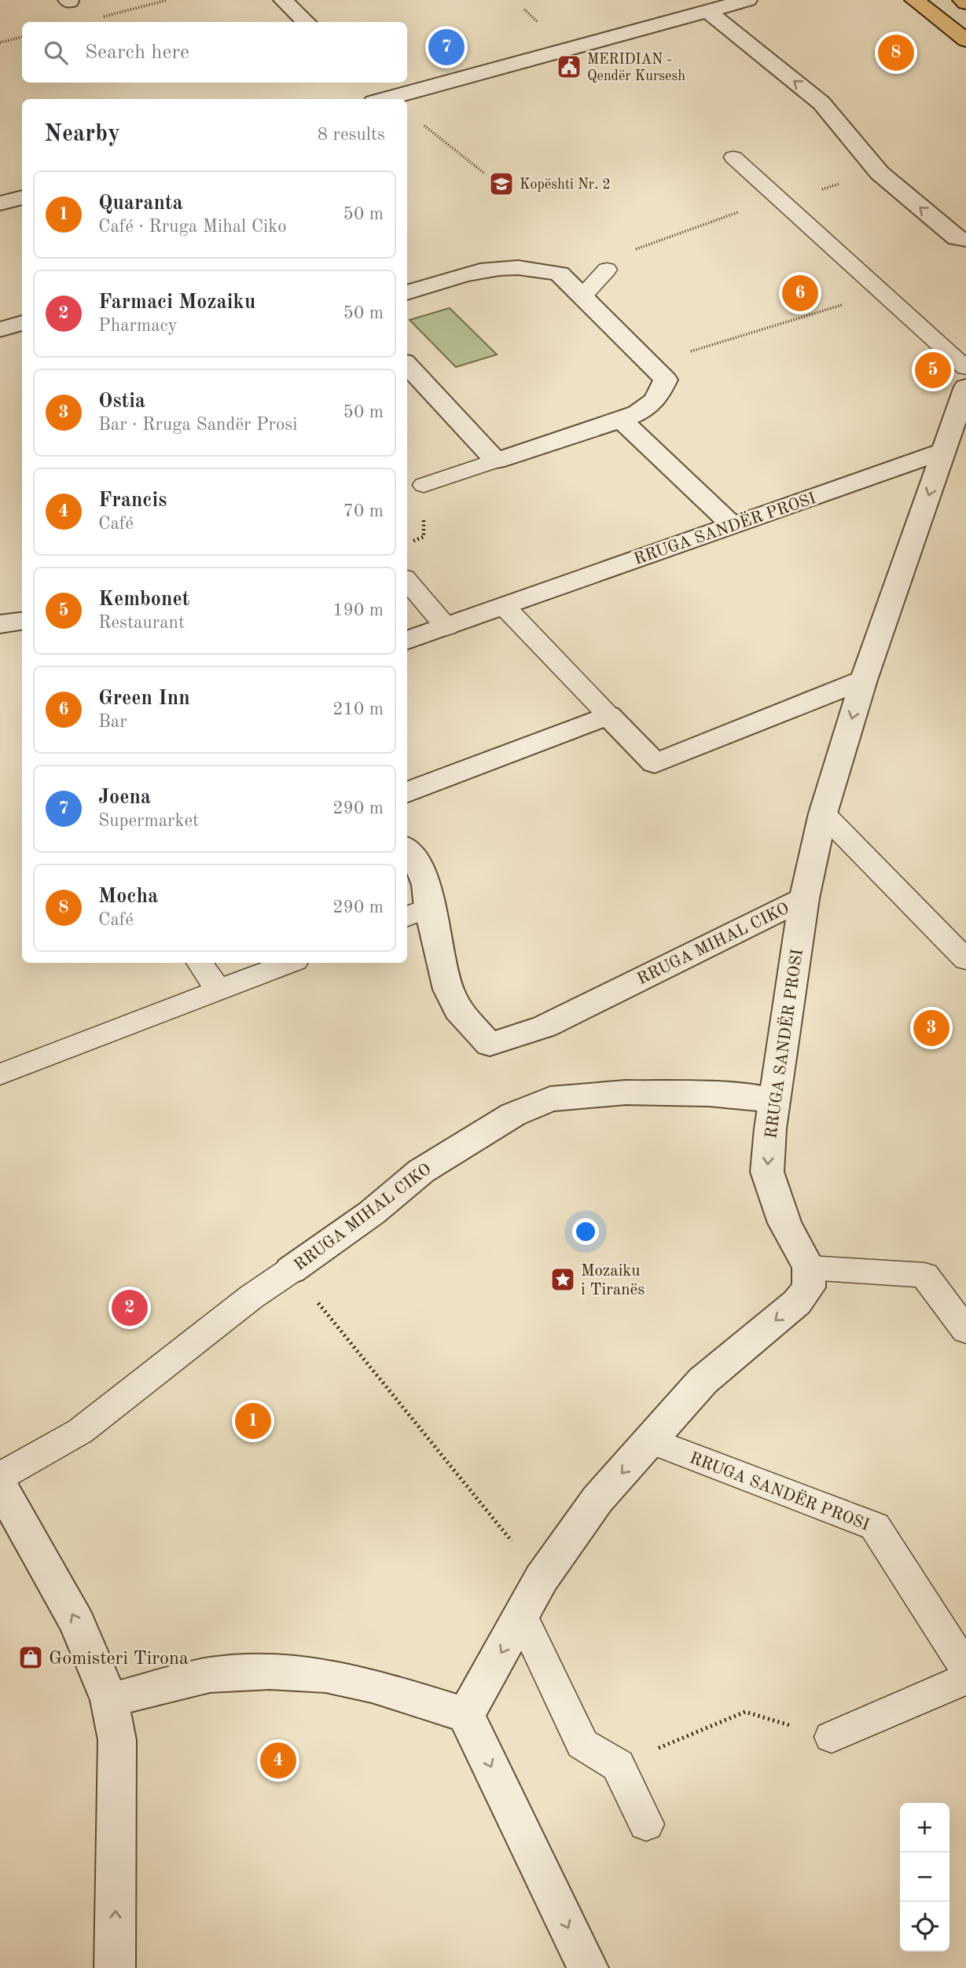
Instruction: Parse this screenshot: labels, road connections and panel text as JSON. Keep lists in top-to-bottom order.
{
  "streets": {
    "street": ["RRUGA SANDËR PROSI", "RRUGA MIHAL CIKO"]
  },
  "crossings": [
    ["RRUGA SANDËR PROSI", "RRUGA MIHAL CIKO"]
  ],
  "places": {
    "public building": ["MERIDIAN - Qendër Kursesh"],
    "school or university": ["Kopështi Nr. 2"],
    "place": ["Mozaiku i Tiranës"],
    "shop": ["Gomisteri Tirona"]
  },
  "page": {
    "search": "Search here",
    "pins": [
      "7",
      "8",
      "6",
      "5",
      "3",
      "2",
      "1",
      "4"
    ],
    "heading": ["Nearby", "8 results"],
    "list": [
      {
        "mark": "1",
        "name": "Quaranta",
        "note": "Café · Rruga Mihal Ciko",
        "value": "50 m"
      },
      {
        "mark": "2",
        "name": "Farmaci Mozaiku",
        "note": "Pharmacy",
        "value": "50 m"
      },
      {
        "mark": "3",
        "name": "Ostia",
        "note": "Bar · Rruga Sandër Prosi",
        "value": "50 m"
      },
      {
        "mark": "4",
        "name": "Francis",
        "note": "Café",
        "value": "70 m"
      },
      {
        "mark": "5",
        "name": "Kembonet",
        "note": "Restaurant",
        "value": "190 m"
      },
      {
        "mark": "6",
        "name": "Green Inn",
        "note": "Bar",
        "value": "210 m"
      },
      {
        "mark": "7",
        "name": "Joena",
        "note": "Supermarket",
        "value": "290 m"
      },
      {
        "mark": "8",
        "name": "Mocha",
        "note": "Café",
        "value": "290 m"
      }
    ],
    "map_buttons": ["+", "−"]
  }
}
